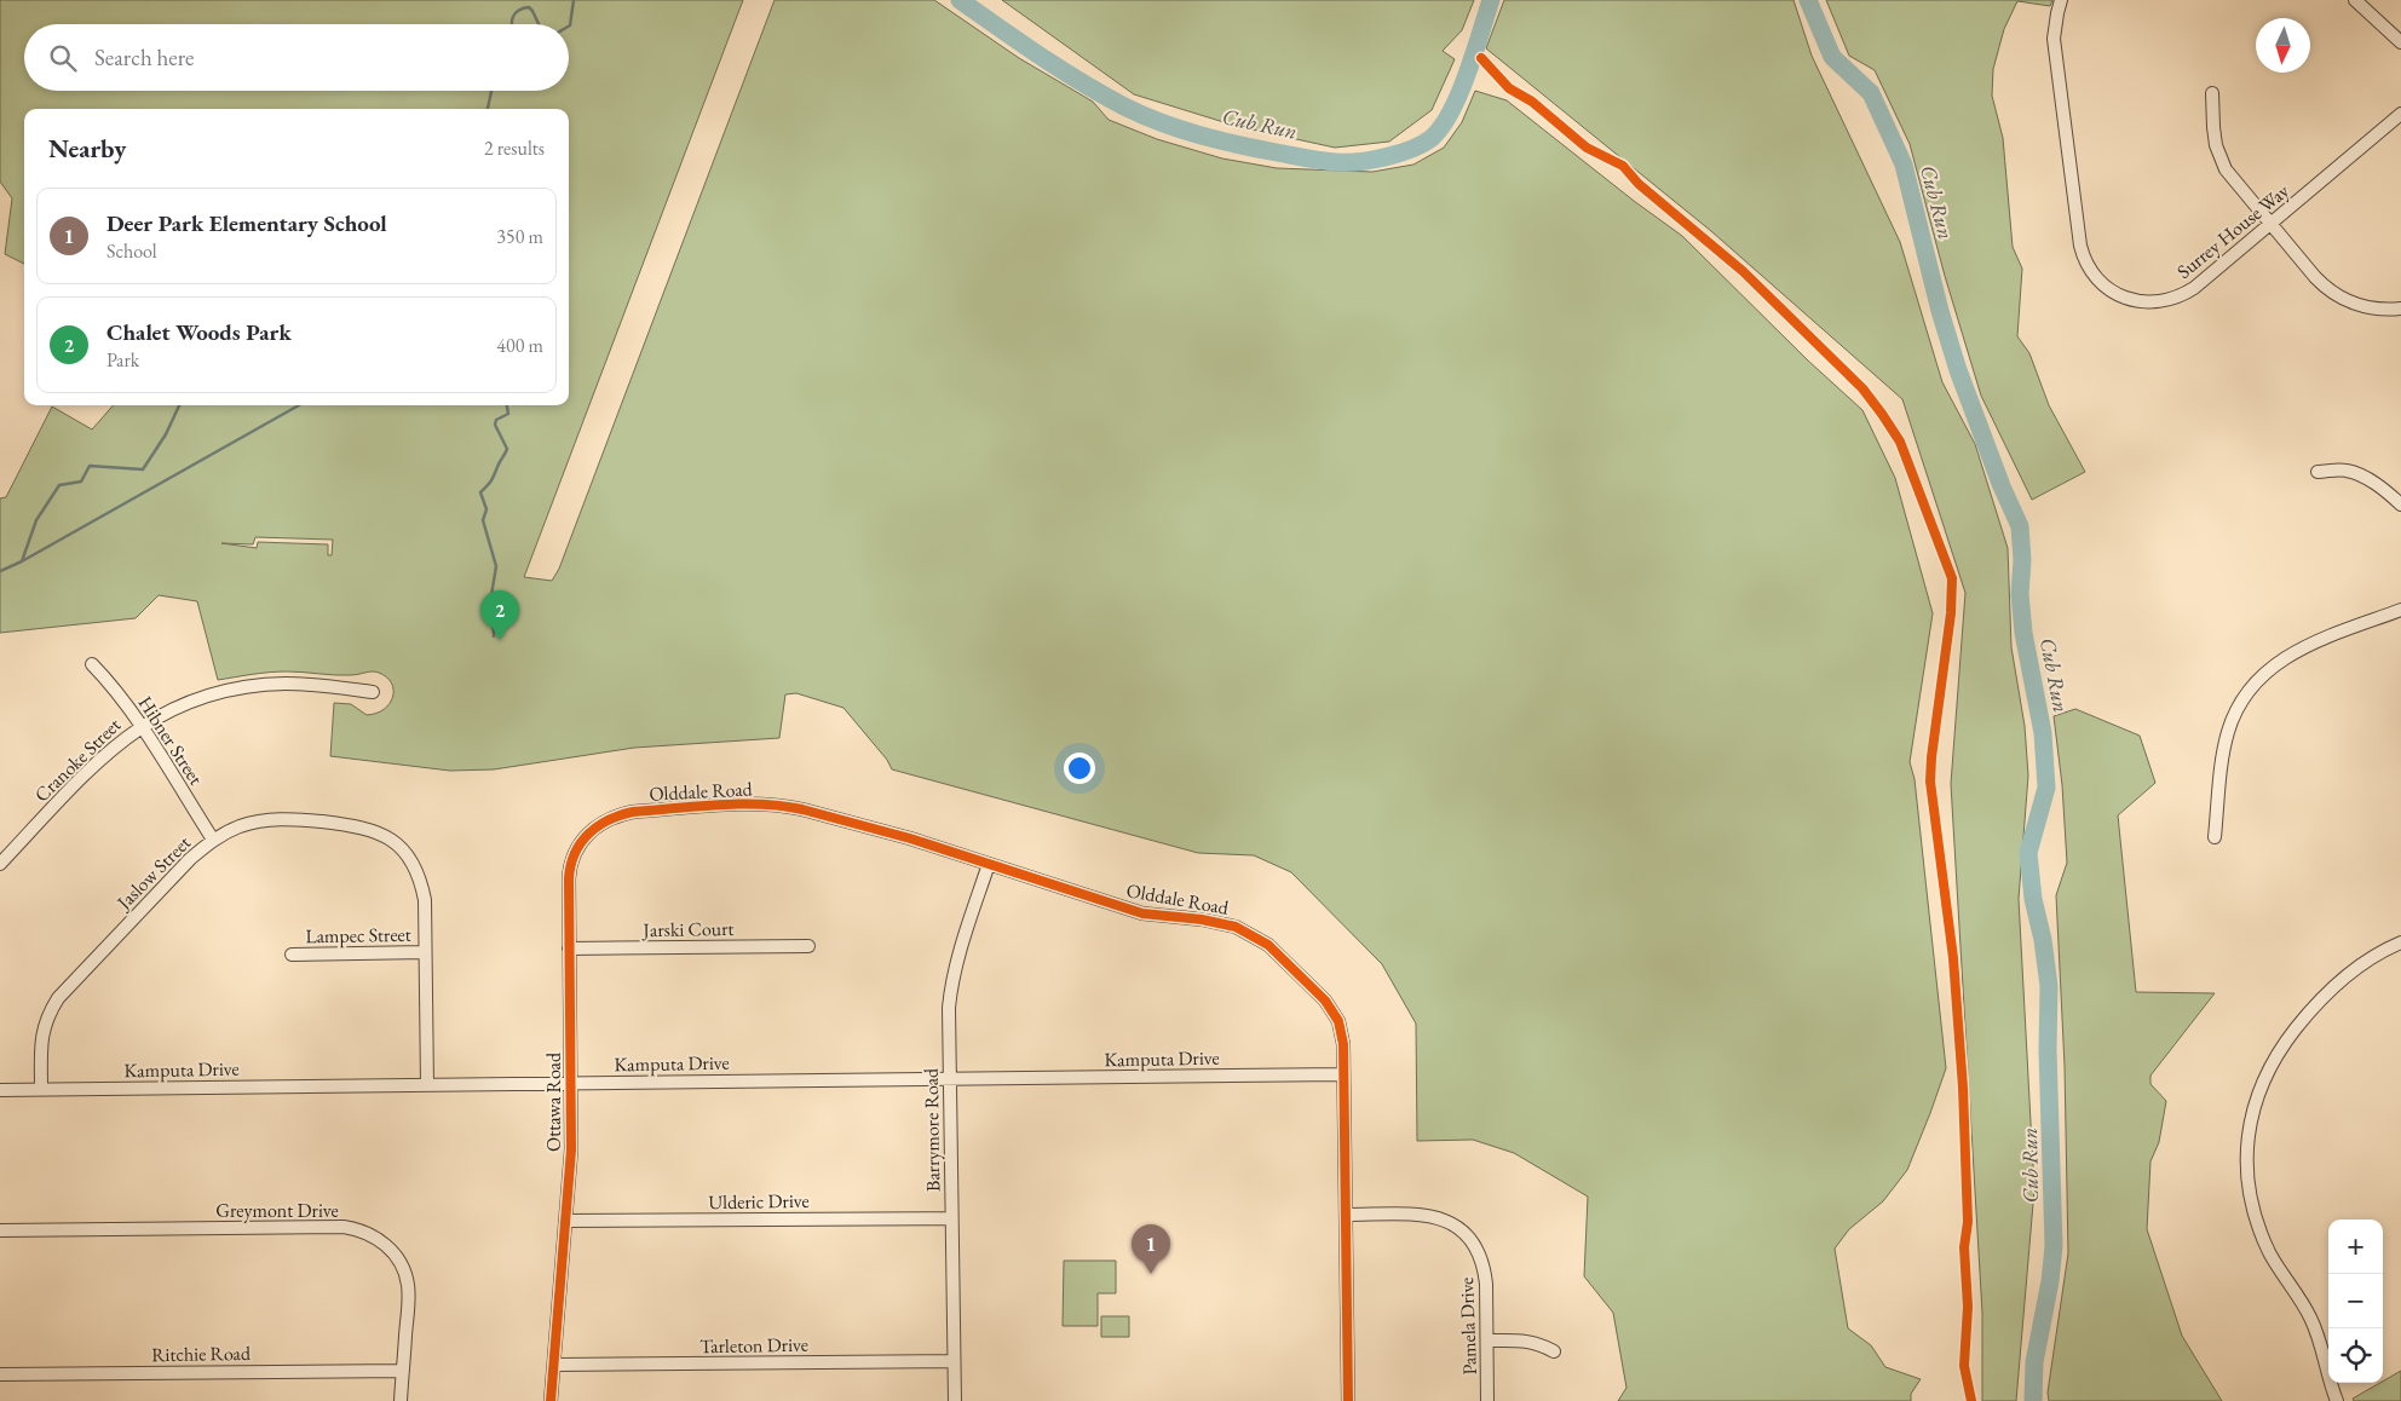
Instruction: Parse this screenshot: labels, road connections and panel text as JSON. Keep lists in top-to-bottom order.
{
  "streets": {
    "street": [
      "Surrey House Way",
      "Hibner Street",
      "Cranoke Street",
      "Olddale Road",
      "Jaslow Street",
      "Jarski Court",
      "Lampec Street",
      "Kamputa Drive",
      "Ottawa Road",
      "Barrymore Road",
      "Ulderic Drive",
      "Greymont Drive",
      "Pamela Drive",
      "Tarleton Drive",
      "Ritchie Road"
    ]
  },
  "crossings": [
    ["Hibner Street", "Cranoke Street"],
    ["Hibner Street", "Jaslow Street"],
    ["Olddale Road", "Kamputa Drive"],
    ["Olddale Road", "Ottawa Road"],
    ["Olddale Road", "Barrymore Road"],
    ["Olddale Road", "Pamela Drive"],
    ["Jaslow Street", "Lampec Street"],
    ["Jaslow Street", "Kamputa Drive"],
    ["Jarski Court", "Ottawa Road"],
    ["Kamputa Drive", "Ottawa Road"],
    ["Kamputa Drive", "Barrymore Road"],
    ["Ottawa Road", "Ulderic Drive"],
    ["Ottawa Road", "Tarleton Drive"],
    ["Barrymore Road", "Ulderic Drive"],
    ["Barrymore Road", "Tarleton Drive"],
    ["Greymont Drive", "Ritchie Road"]
  ],
  "water": ["Cub Run"],
  "north": "bottom",
  "page": {
    "search": "Search here",
    "heading": ["Nearby", "2 results"],
    "list": [
      {
        "mark": "1",
        "name": "Deer Park Elementary School",
        "note": "School",
        "value": "350 m"
      },
      {
        "mark": "2",
        "name": "Chalet Woods Park",
        "note": "Park",
        "value": "400 m"
      }
    ],
    "pins": ["2", "1"],
    "map_buttons": ["+", "−"]
  }
}
